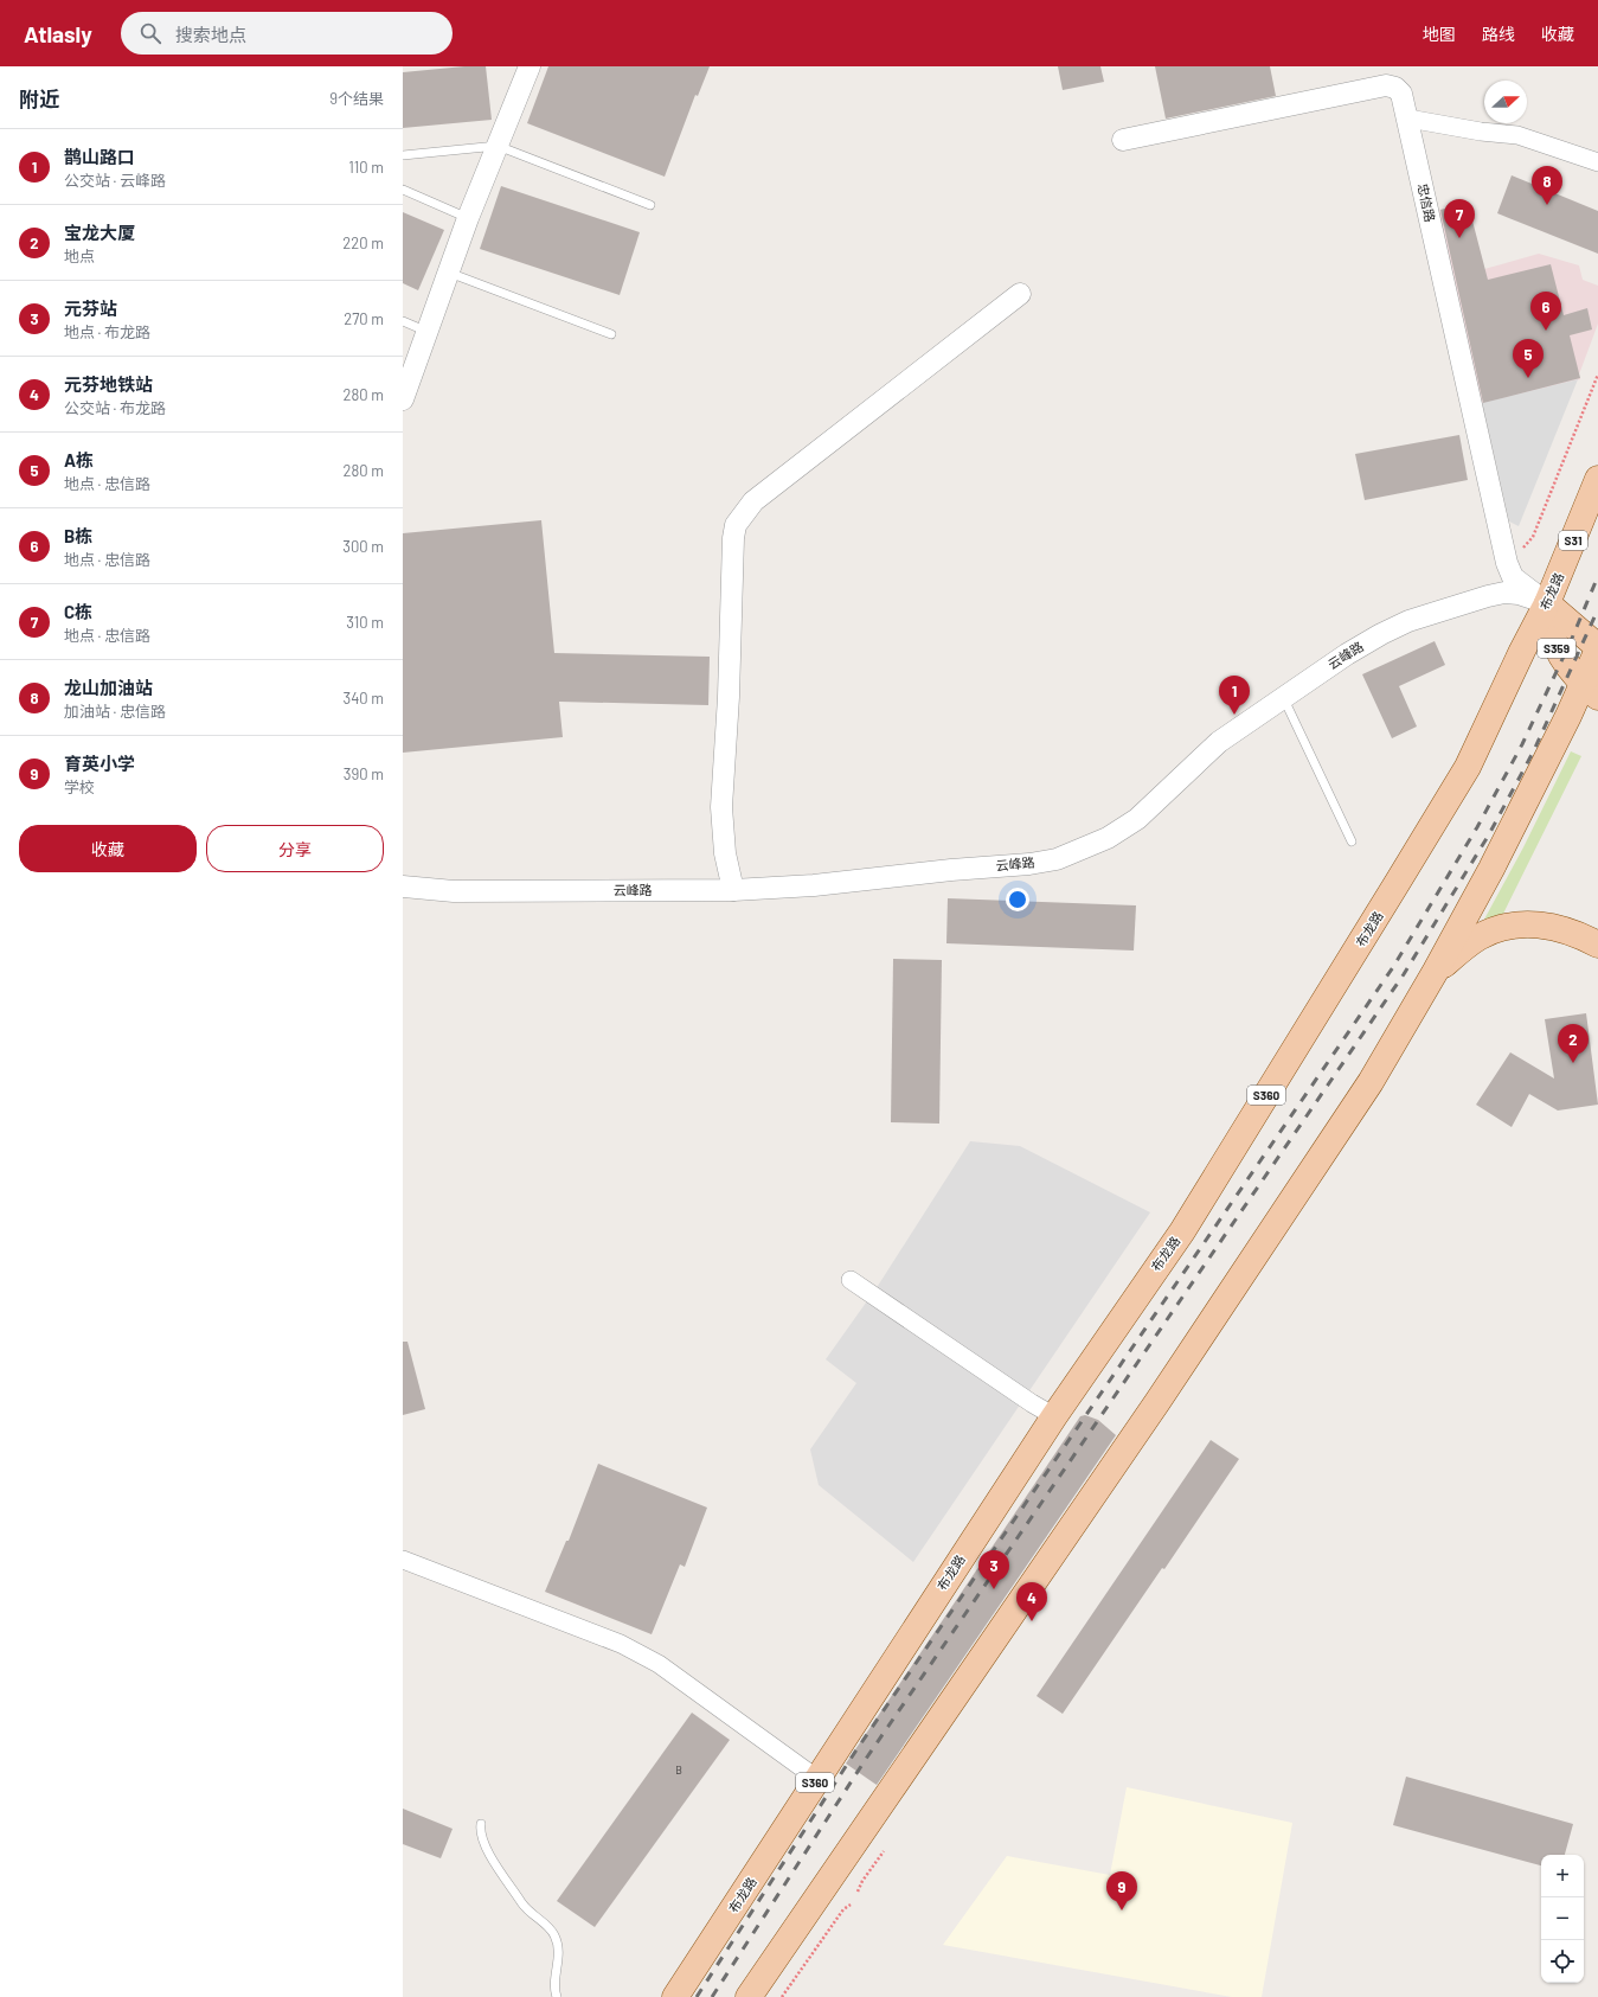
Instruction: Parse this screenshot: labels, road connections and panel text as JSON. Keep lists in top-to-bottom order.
{
  "streets": {
    "main road": [
      "S31",
      "布龙路",
      "S359",
      "S360"
    ],
    "street": ["忠信路", "云峰路"]
  },
  "crossings": [
    ["忠信路", "布龙路"],
    ["忠信路", "S359"],
    ["忠信路", "云峰路"],
    ["布龙路", "S359"],
    ["布龙路", "云峰路"],
    ["S359", "云峰路"]
  ],
  "house_numbers": ["B"],
  "north": "right",
  "page": {
    "header": "Atlasly",
    "search": "搜索地点",
    "nav": ["地图", "路线", "收藏"],
    "heading": ["附近", "9个结果"],
    "list": [
      {
        "mark": "1",
        "name": "鹊山路口",
        "note": "公交站 · 云峰路",
        "value": "110 m"
      },
      {
        "mark": "2",
        "name": "宝龙大厦",
        "note": "地点",
        "value": "220 m"
      },
      {
        "mark": "3",
        "name": "元芬站",
        "note": "地点 · 布龙路",
        "value": "270 m"
      },
      {
        "mark": "4",
        "name": "元芬地铁站",
        "note": "公交站 · 布龙路",
        "value": "280 m"
      },
      {
        "mark": "5",
        "name": "A栋",
        "note": "地点 · 忠信路",
        "value": "280 m"
      },
      {
        "mark": "6",
        "name": "B栋",
        "note": "地点 · 忠信路",
        "value": "300 m"
      },
      {
        "mark": "7",
        "name": "C栋",
        "note": "地点 · 忠信路",
        "value": "310 m"
      },
      {
        "mark": "8",
        "name": "龙山加油站",
        "note": "加油站 · 忠信路",
        "value": "340 m"
      },
      {
        "mark": "9",
        "name": "育英小学",
        "note": "学校",
        "value": "390 m"
      }
    ],
    "pins": [
      "8",
      "7",
      "6",
      "5",
      "1",
      "2",
      "3",
      "4",
      "9"
    ],
    "buttons": ["收藏", "分享"],
    "map_buttons": ["+", "−"]
  }
}
